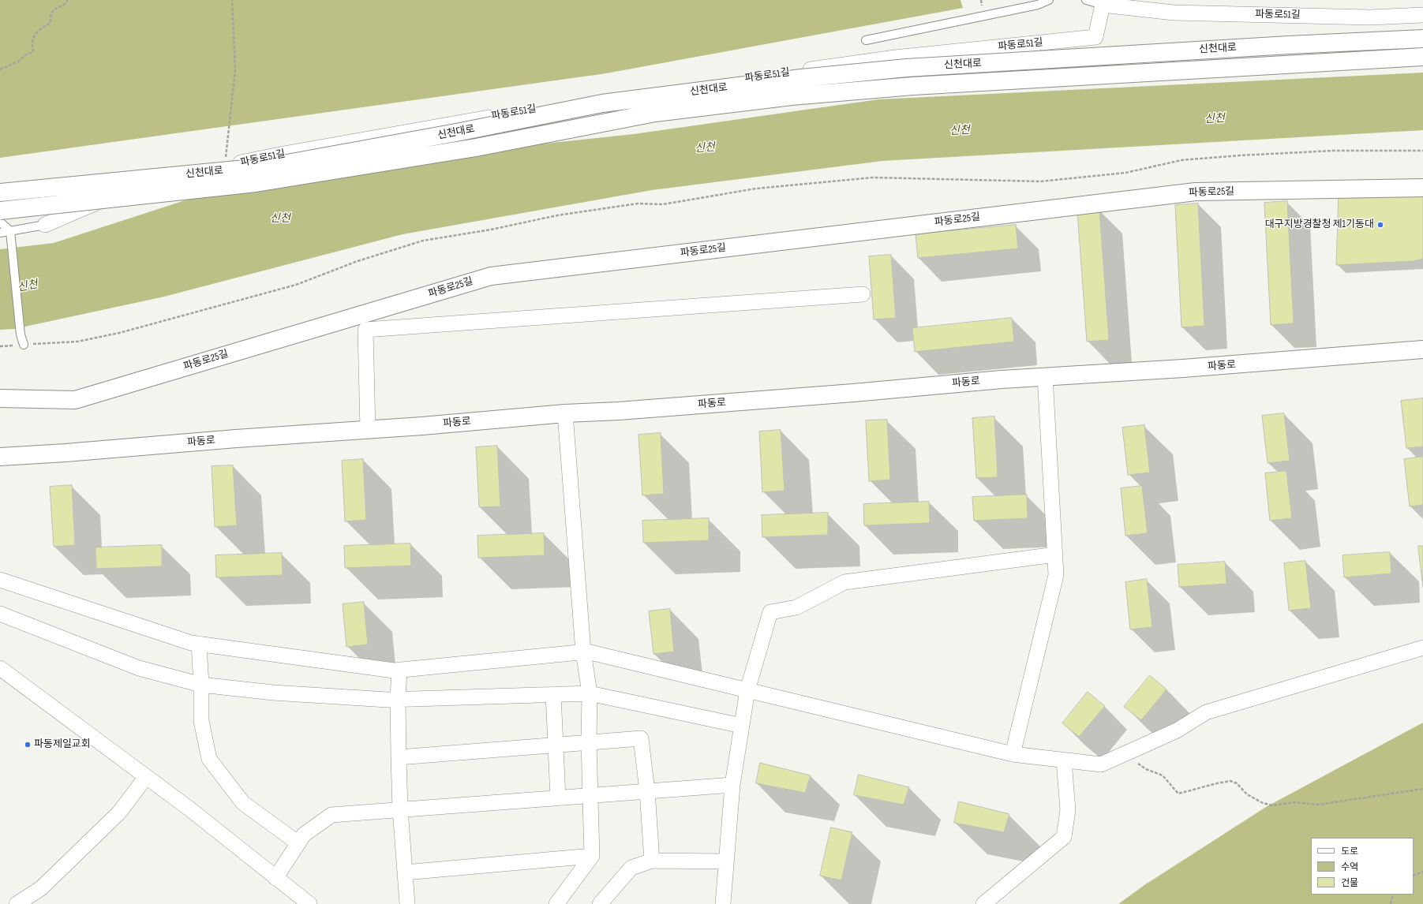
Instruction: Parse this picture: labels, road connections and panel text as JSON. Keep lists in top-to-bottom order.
{
  "streets": {
    "main road": ["신천대로", "파동로25길", "파동로"],
    "street": ["파동로51길"]
  },
  "water": ["신천"],
  "places": ["대구지방경찰청 제1기동대", "파동제일교회"],
  "legend": ["도로", "수역", "건물"]
}
